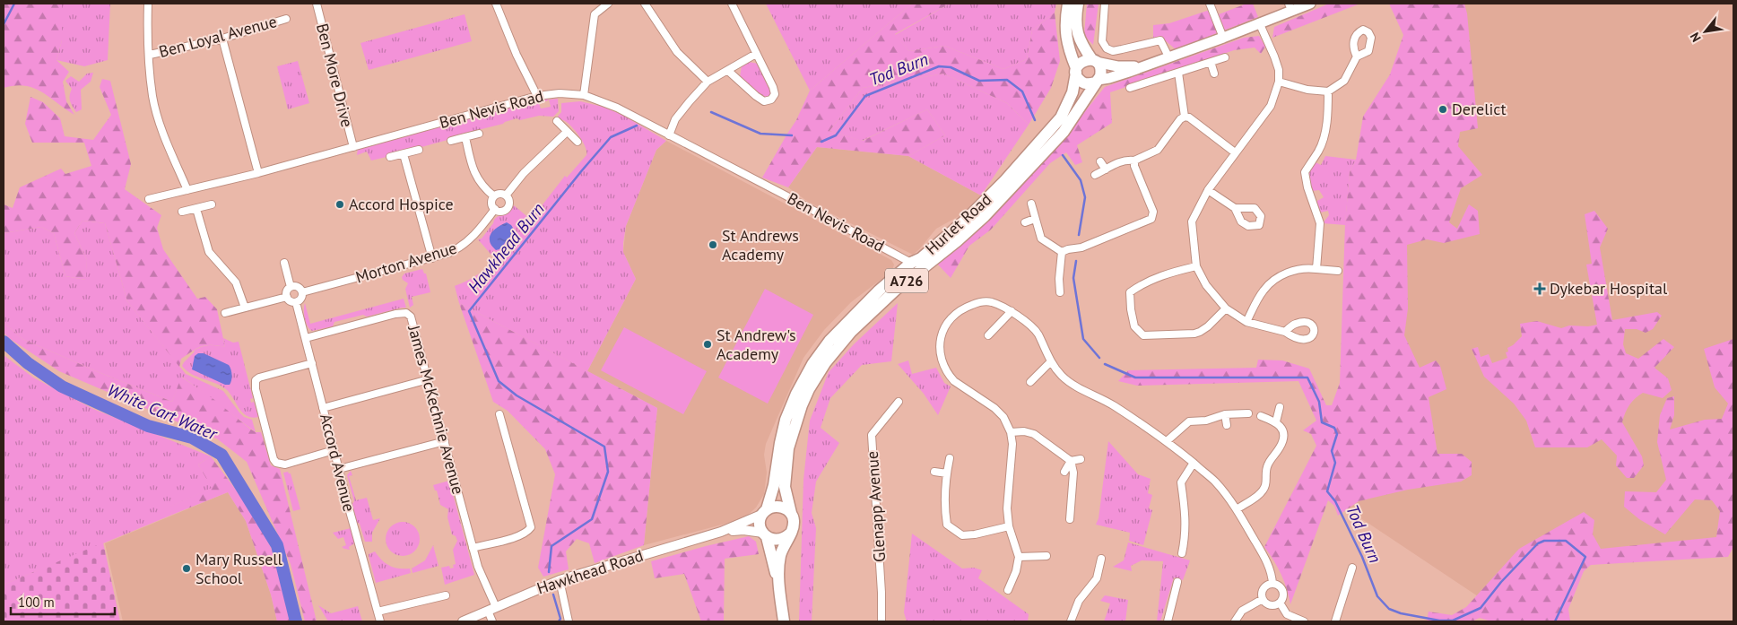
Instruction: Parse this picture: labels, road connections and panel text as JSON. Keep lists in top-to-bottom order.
{
  "streets": {
    "main road": ["Hurlet Road", "A726"],
    "street": [
      "Ben Loyal Avenue",
      "Ben More Drive",
      "Ben Nevis Road",
      "Morton Avenue",
      "James McKechnie Avenue",
      "Accord Avenue",
      "Glenapp Avenue",
      "Hawkhead Road"
    ]
  },
  "crossings": [
    ["Ben More Drive", "Ben Nevis Road"],
    ["Ben Nevis Road", "Hurlet Road"],
    ["Hurlet Road", "Hawkhead Road"],
    ["Morton Avenue", "Accord Avenue"],
    ["James McKechnie Avenue", "Accord Avenue"],
    ["James McKechnie Avenue", "Hawkhead Road"]
  ],
  "water": ["Tod Burn", "Hawkhead Burn", "White Cart Water"],
  "places": {
    "other": [
      "Derelict",
      "Accord Hospice",
      "St Andrews Academy",
      "St Andrew's Academy",
      "Mary Russell School"
    ],
    "health": ["Dykebar Hospital"]
  },
  "scale_bar": "100 m",
  "north": "bottom left"
}
